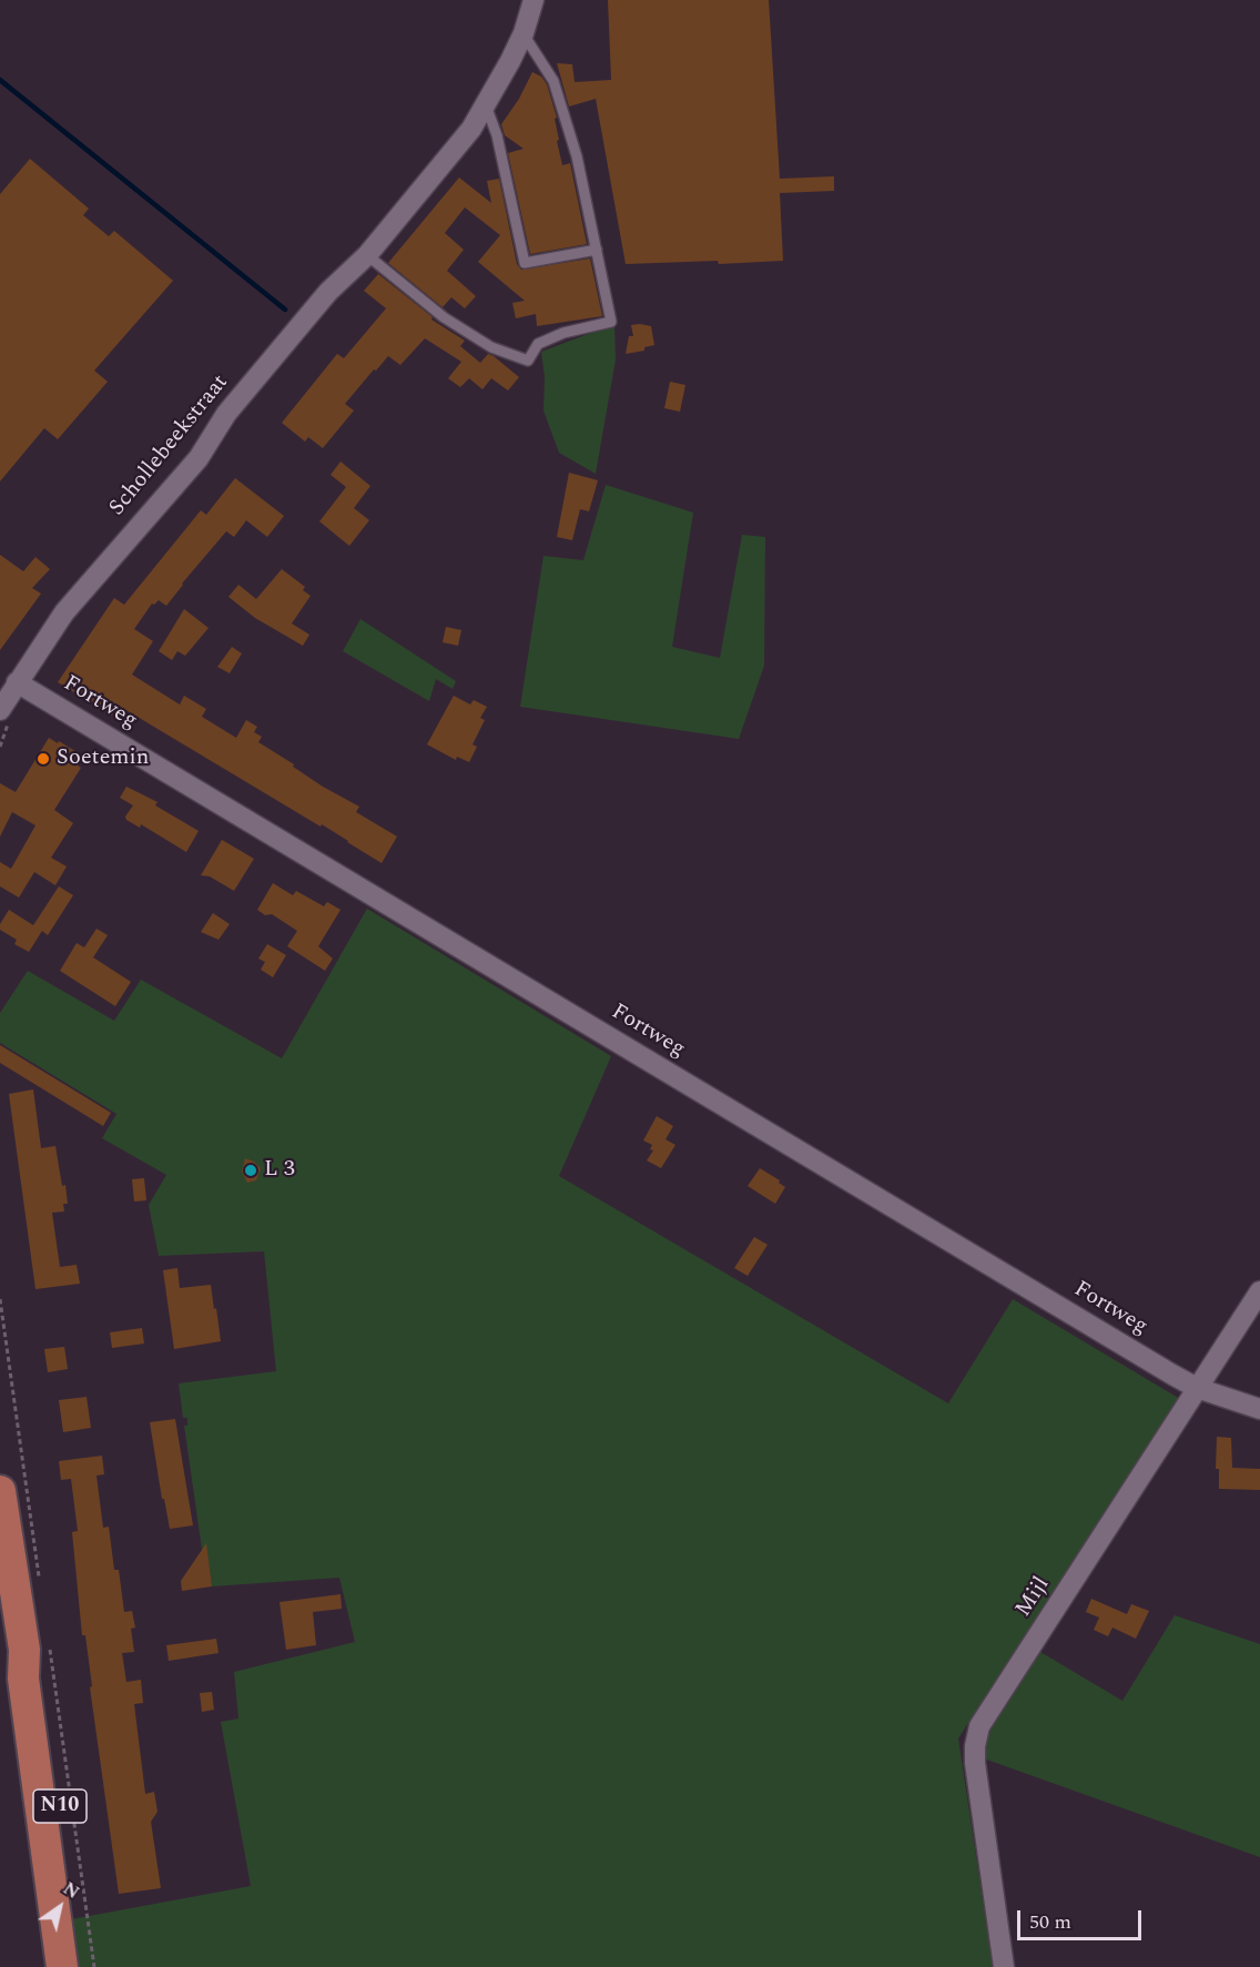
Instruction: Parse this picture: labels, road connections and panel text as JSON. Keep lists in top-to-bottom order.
{
  "streets": {
    "main road": ["N10"],
    "street": ["Schollebeekstraat", "Fortweg", "Mijl"]
  },
  "crossings": [
    ["Schollebeekstraat", "Fortweg"],
    ["Fortweg", "Mijl"]
  ],
  "places": ["Soetemin", "L 3"],
  "scale_bar": "50 m",
  "north": "top right"
}
